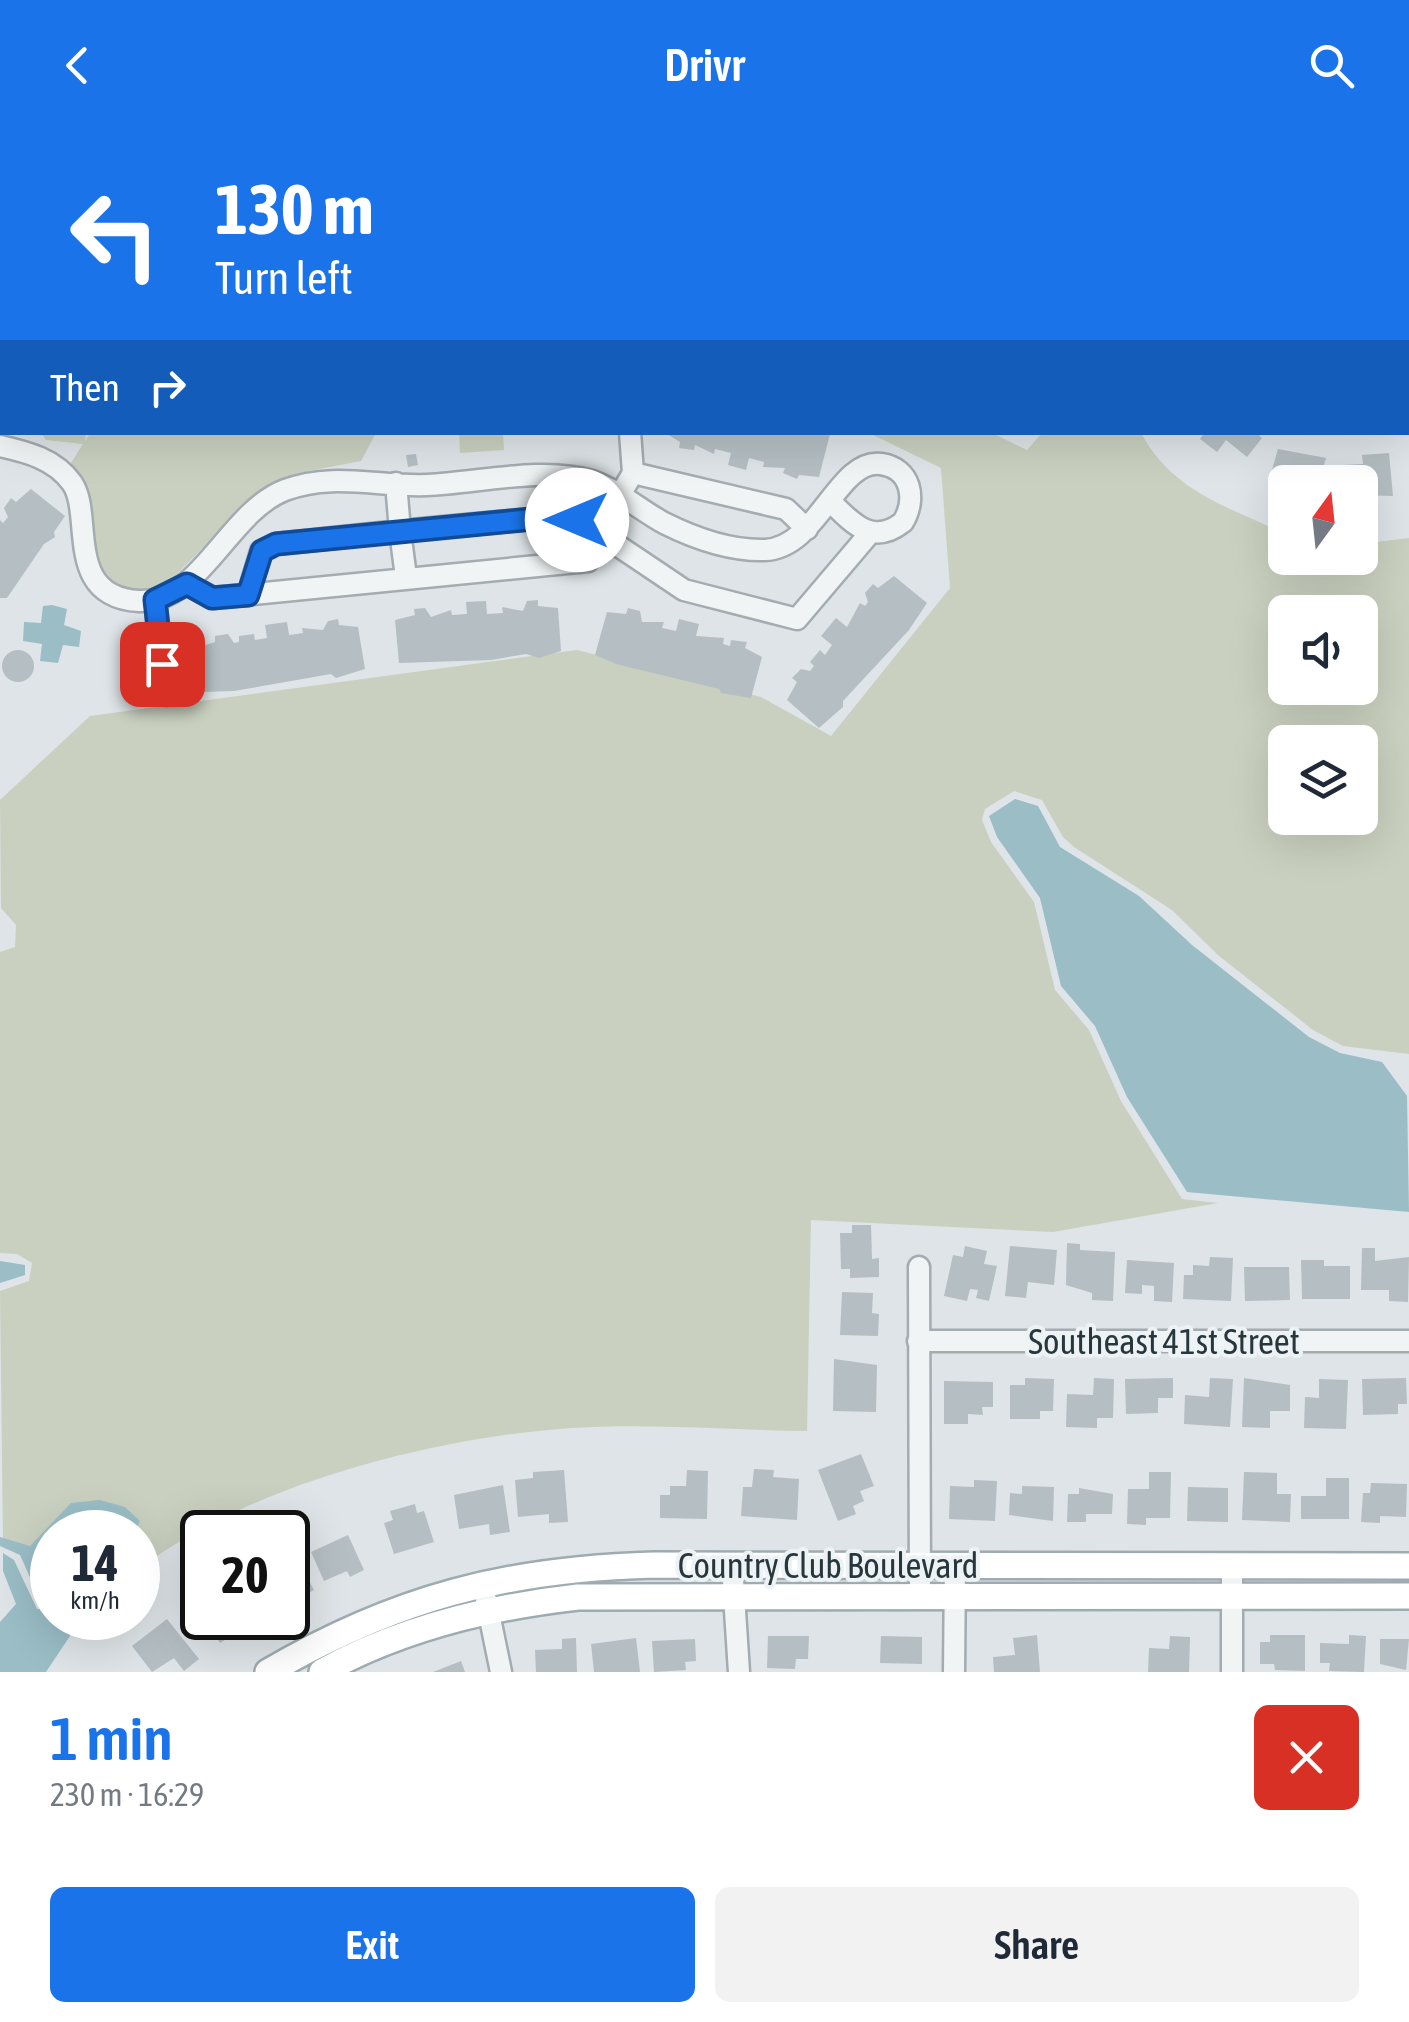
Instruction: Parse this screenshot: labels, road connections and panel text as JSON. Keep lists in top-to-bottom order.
{
  "streets": {
    "main road": ["Country Club Boulevard"],
    "street": ["Southeast 41st Street"]
  },
  "north": "top",
  "page": {
    "header": "Drivr",
    "turn": ["130 m", "Turn left"],
    "then": "Then",
    "speed": "14 km/h",
    "limit": "20",
    "heading": ["1 min", "230 m · 16:29"],
    "buttons": ["Exit", "Share"]
  }
}
